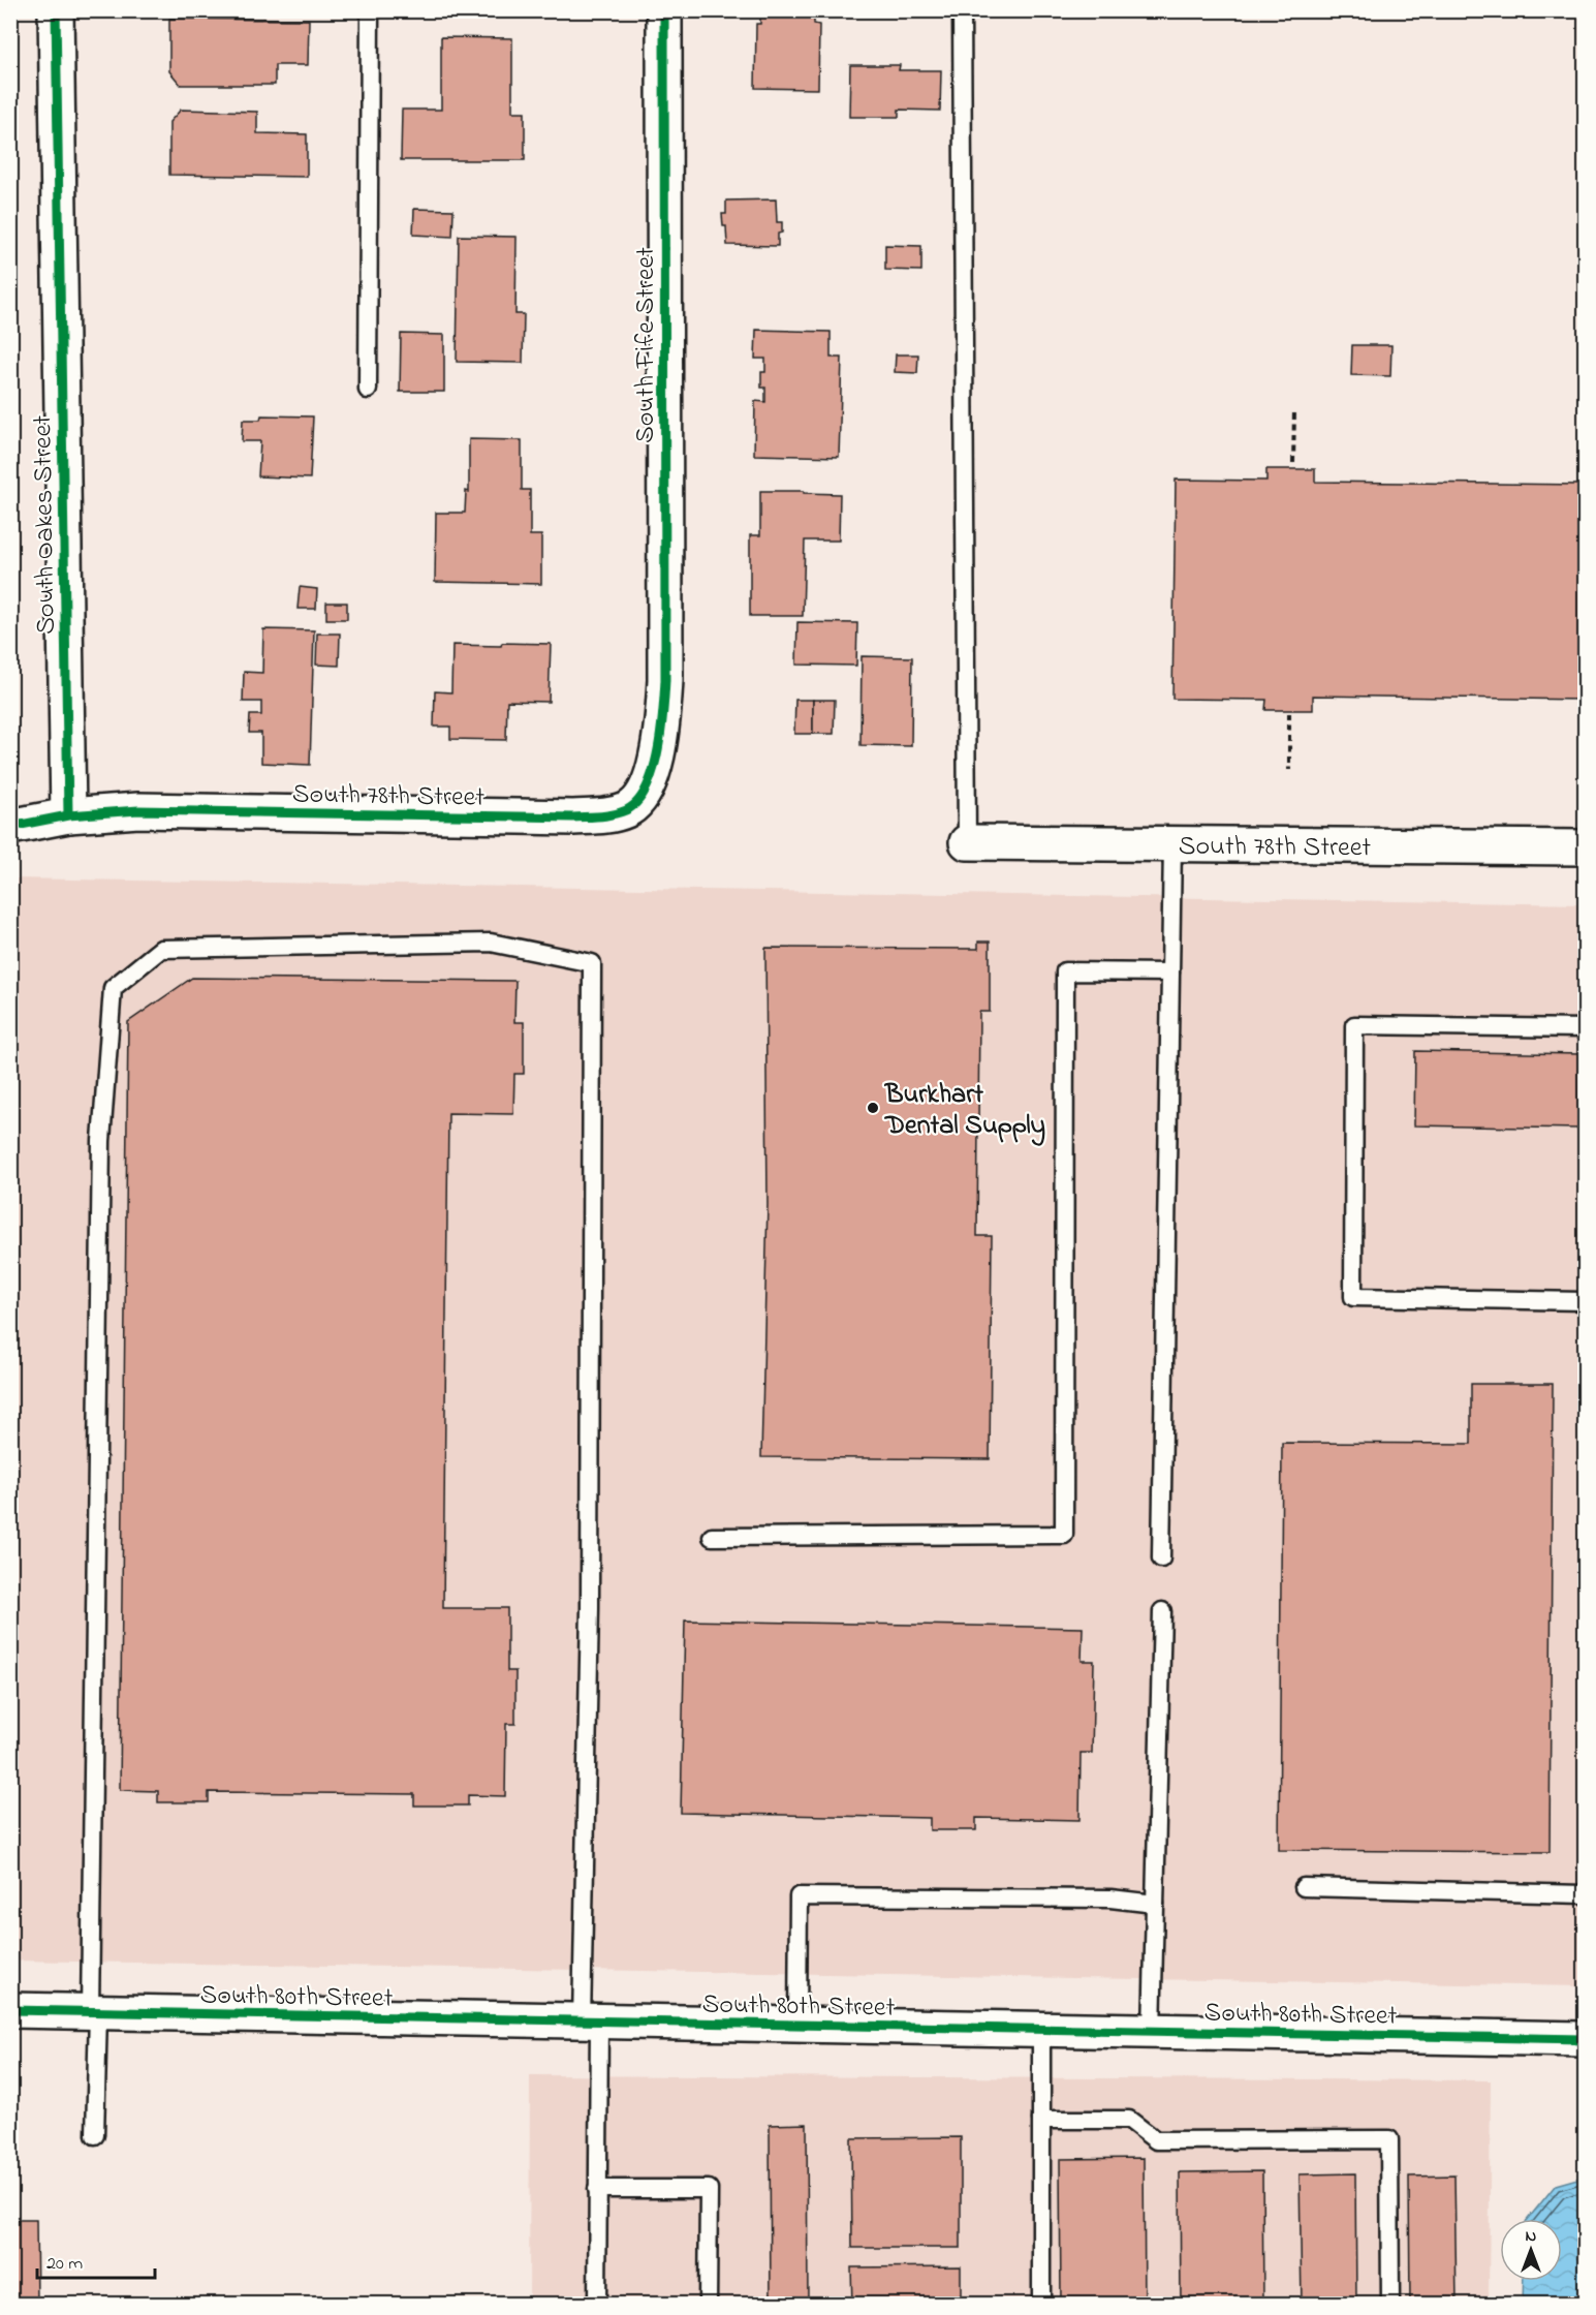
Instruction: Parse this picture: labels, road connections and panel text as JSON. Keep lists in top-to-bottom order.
{
  "streets": {
    "street": [
      "South Fife Street",
      "South Oakes Street",
      "South 78th Street",
      "South 80th Street"
    ]
  },
  "crossings": [
    ["South Fife Street", "South 78th Street"],
    ["South Oakes Street", "South 78th Street"]
  ],
  "places": ["Burkhart Dental Supply"],
  "scale_bar": "20 m",
  "north": "top"
}
